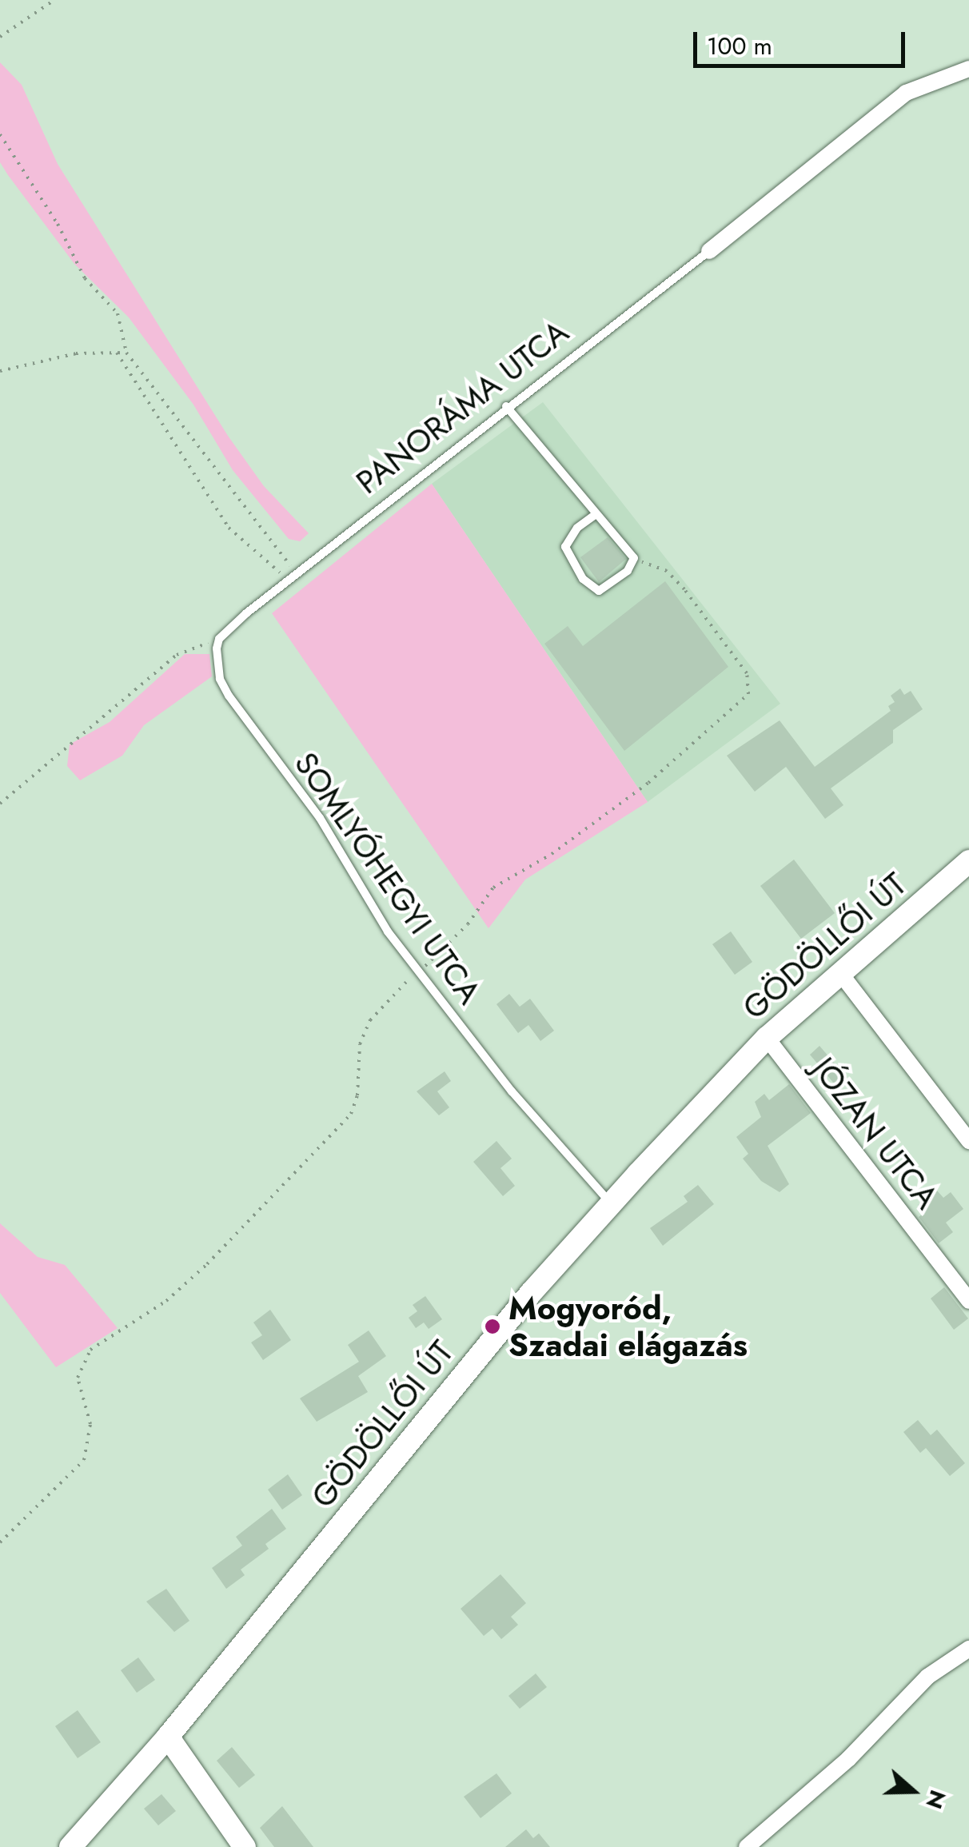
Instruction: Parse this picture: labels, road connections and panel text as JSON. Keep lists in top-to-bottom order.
{
  "streets": {
    "main road": ["GÖDÖLLŐI ÚT"],
    "street": ["PANORÁMA UTCA", "JÓZAN UTCA"],
    "lane": ["SOMLYÓHEGYI UTCA"]
  },
  "crossings": [
    ["PANORÁMA UTCA", "SOMLYÓHEGYI UTCA"],
    ["SOMLYÓHEGYI UTCA", "GÖDÖLLŐI ÚT"],
    ["GÖDÖLLŐI ÚT", "JÓZAN UTCA"]
  ],
  "places": ["Mogyoród, Szadai elágazás"],
  "scale_bar": "100 m",
  "north": "right"
}
